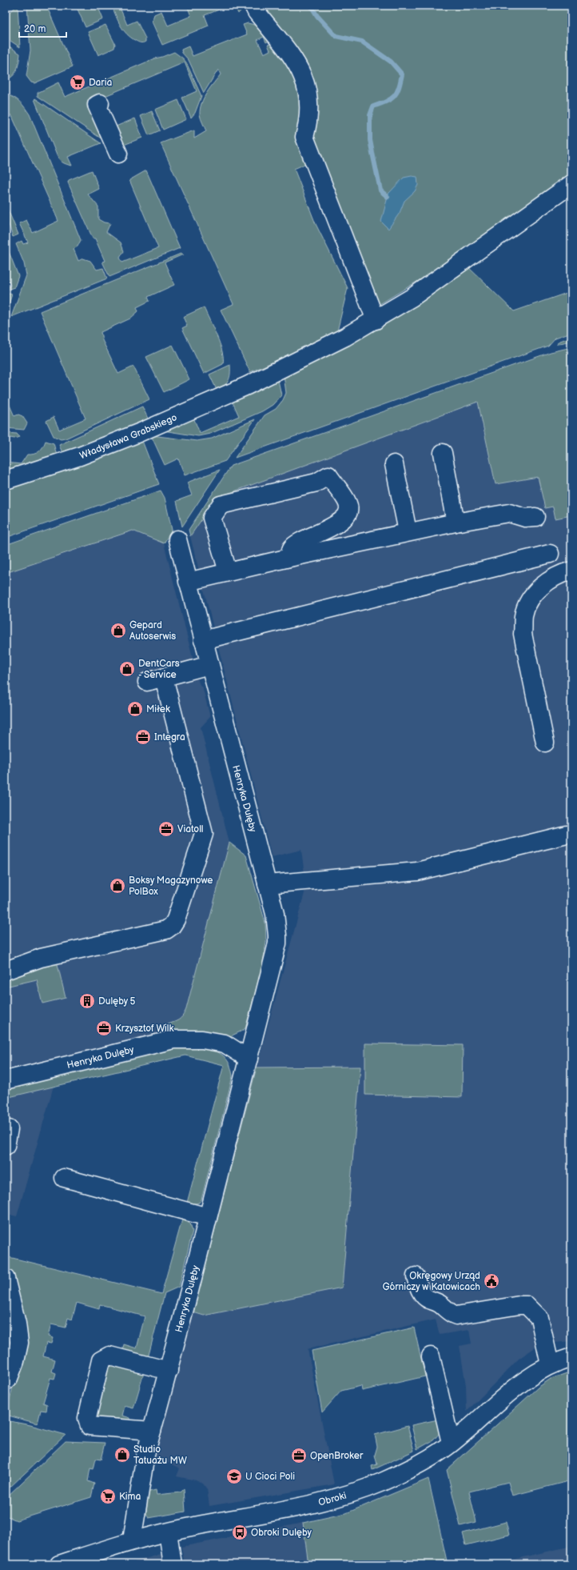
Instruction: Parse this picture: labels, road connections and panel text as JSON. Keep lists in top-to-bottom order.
{
  "streets": {
    "street": ["Władysława Grabskiego", "Henryka Dulęby", "Obroki"]
  },
  "crossings": [
    ["Henryka Dulęby", "Obroki"]
  ],
  "places": {
    "supermarket": ["Daria", "Kima"],
    "shop": [
      "Gepard Autoserwis",
      "DentCars - Service",
      "Miłek",
      "Boksy Magazynowe PolBox",
      "Studio Tatuażu MW"
    ],
    "office": [
      "Integra",
      "Viatoll",
      "Krzysztof Wilk",
      "OpenBroker"
    ],
    "building": ["Dulęby 5"],
    "public building": ["Okręgowy Urząd Górniczy w Katowicach"],
    "school or university": ["U Cioci Poli"],
    "bus stop": ["Obroki Dulęby"]
  },
  "scale_bar": "20 m"
}
